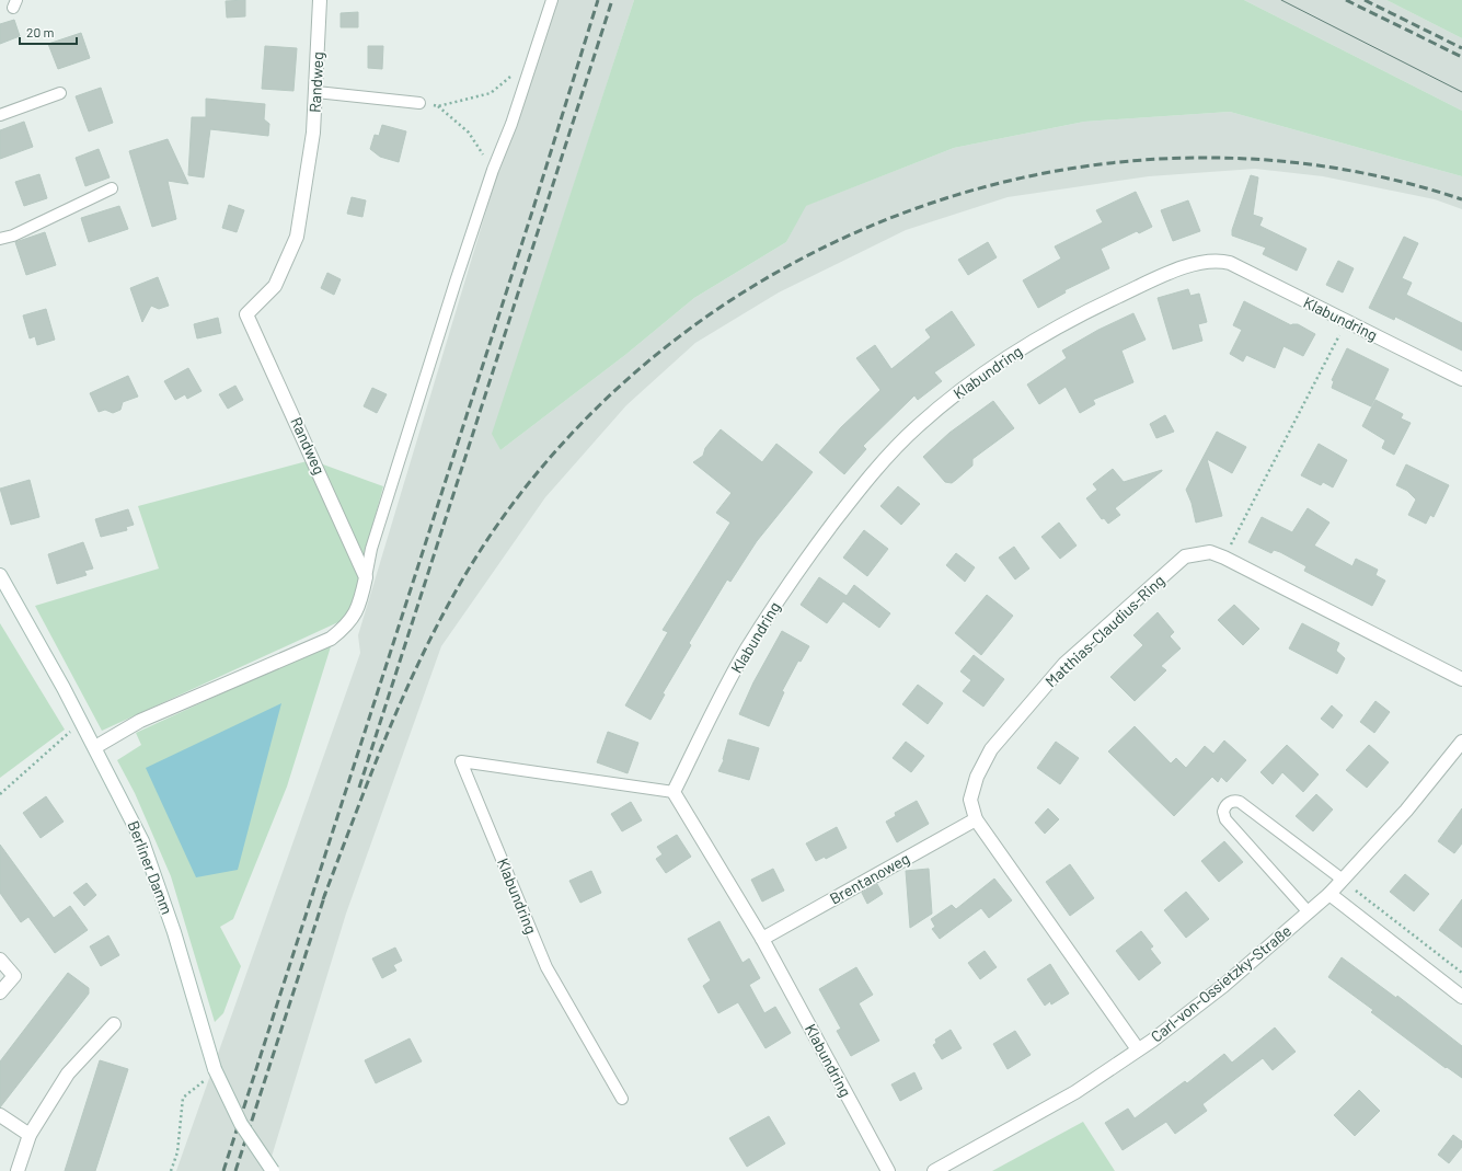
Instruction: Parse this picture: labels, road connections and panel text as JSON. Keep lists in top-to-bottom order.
{
  "streets": {
    "street": [
      "Randweg",
      "Klabundring",
      "Matthias-Claudius-Ring",
      "Berliner Damm",
      "Brentanoweg",
      "Carl-von-Ossietzky-Straße"
    ]
  },
  "crossings": [
    ["Klabundring", "Brentanoweg"],
    ["Matthias-Claudius-Ring", "Brentanoweg"],
    ["Matthias-Claudius-Ring", "Carl-von-Ossietzky-Straße"]
  ],
  "scale_bar": "20 m"
}
